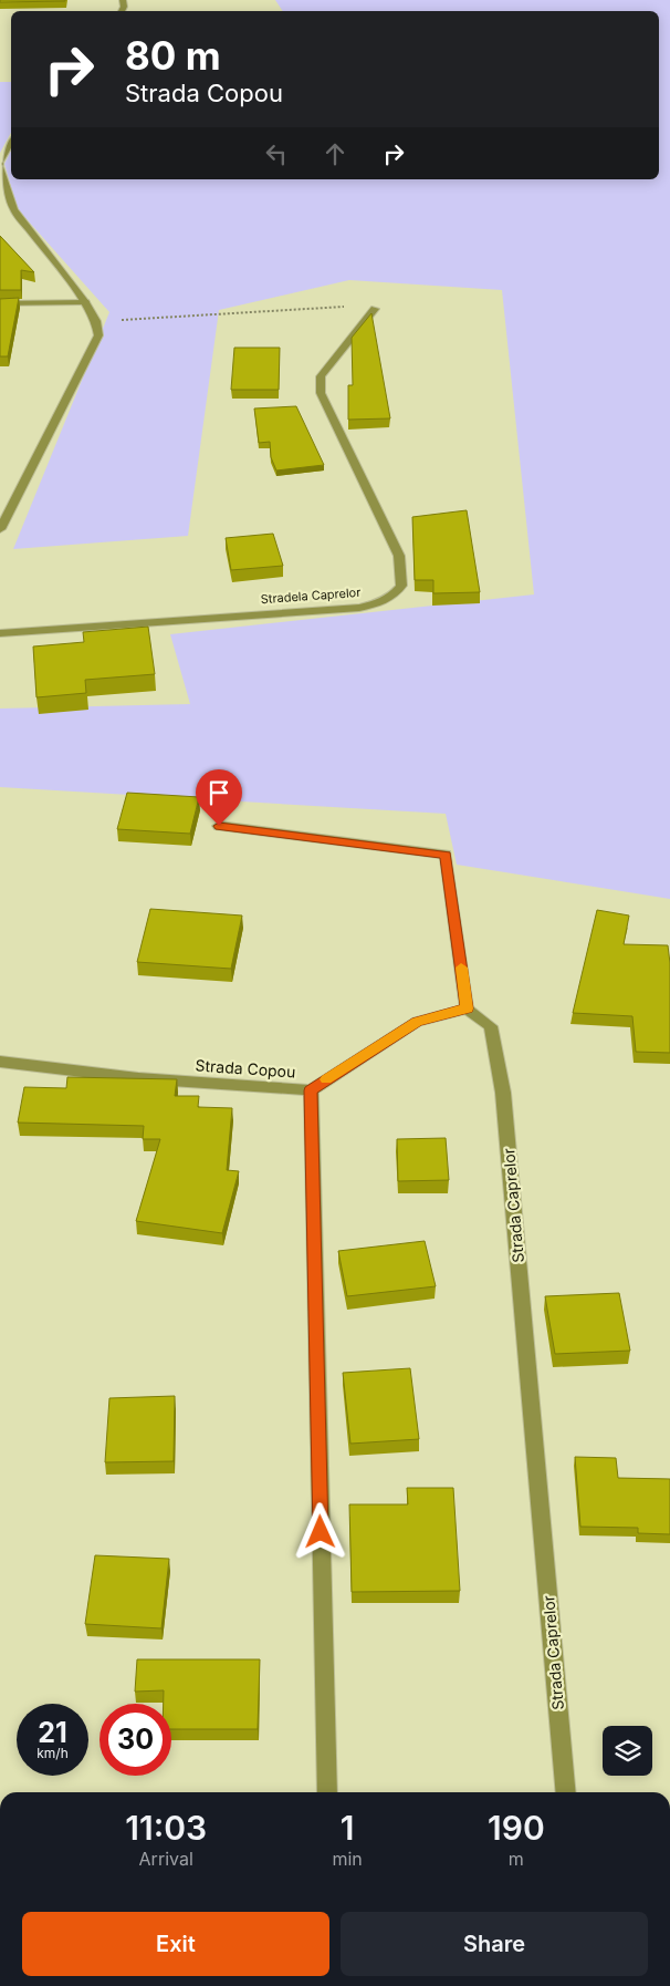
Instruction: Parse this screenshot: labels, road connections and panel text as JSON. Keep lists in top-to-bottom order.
{
  "streets": {
    "street": ["Stradela Caprelor", "Strada Copou", "Strada Caprelor"]
  },
  "crossings": [
    ["Strada Copou", "Strada Caprelor"]
  ],
  "page": {
    "turn": ["80 m", "Strada Copou"],
    "speed": "21 km/h",
    "limit": "30",
    "eta": [
      "11:03",
      "Arrival",
      "1",
      "min",
      "190",
      "m"
    ],
    "buttons": ["Exit", "Share"]
  }
}
